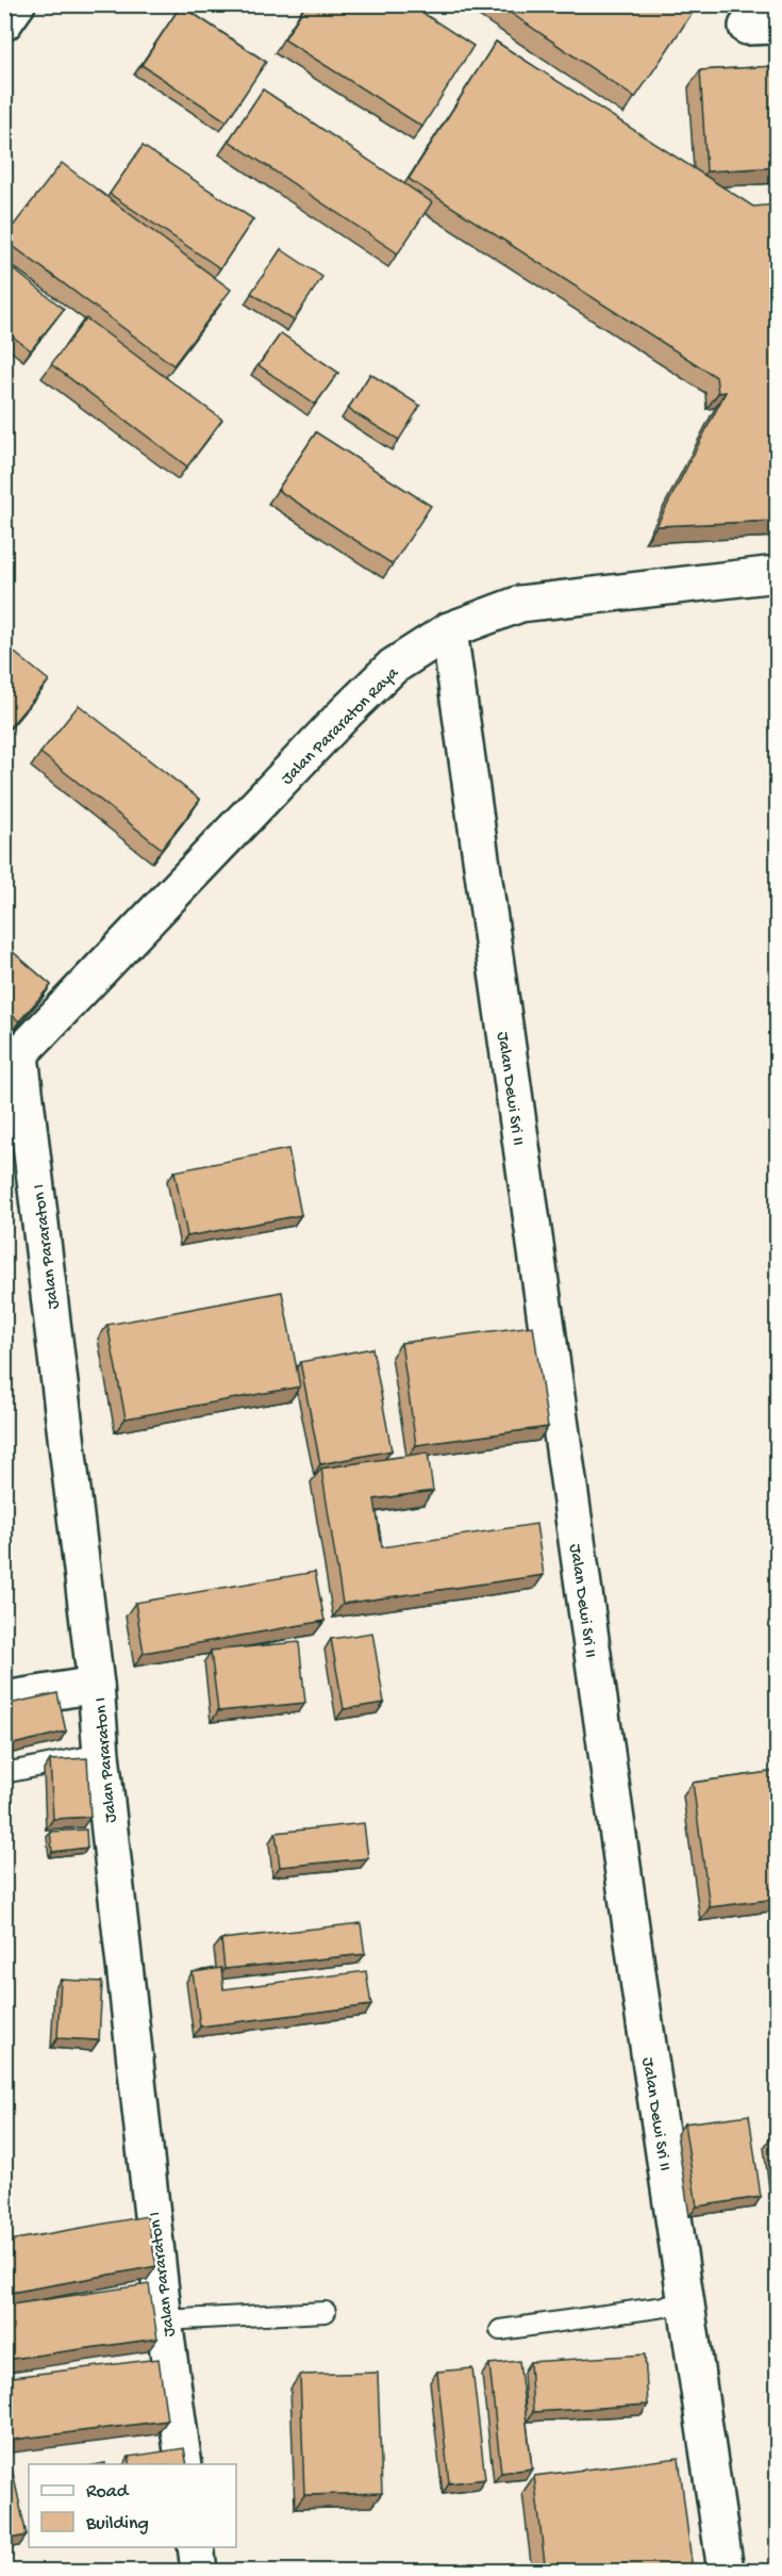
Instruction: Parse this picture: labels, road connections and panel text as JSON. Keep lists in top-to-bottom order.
{
  "streets": {
    "street": ["Jalan Pararaton Raya", "Jalan Dewi Sri II", "Jalan Pararaton I"]
  },
  "crossings": [
    ["Jalan Pararaton Raya", "Jalan Dewi Sri II"],
    ["Jalan Pararaton Raya", "Jalan Pararaton I"]
  ],
  "legend": ["Road", "Building"]
}
